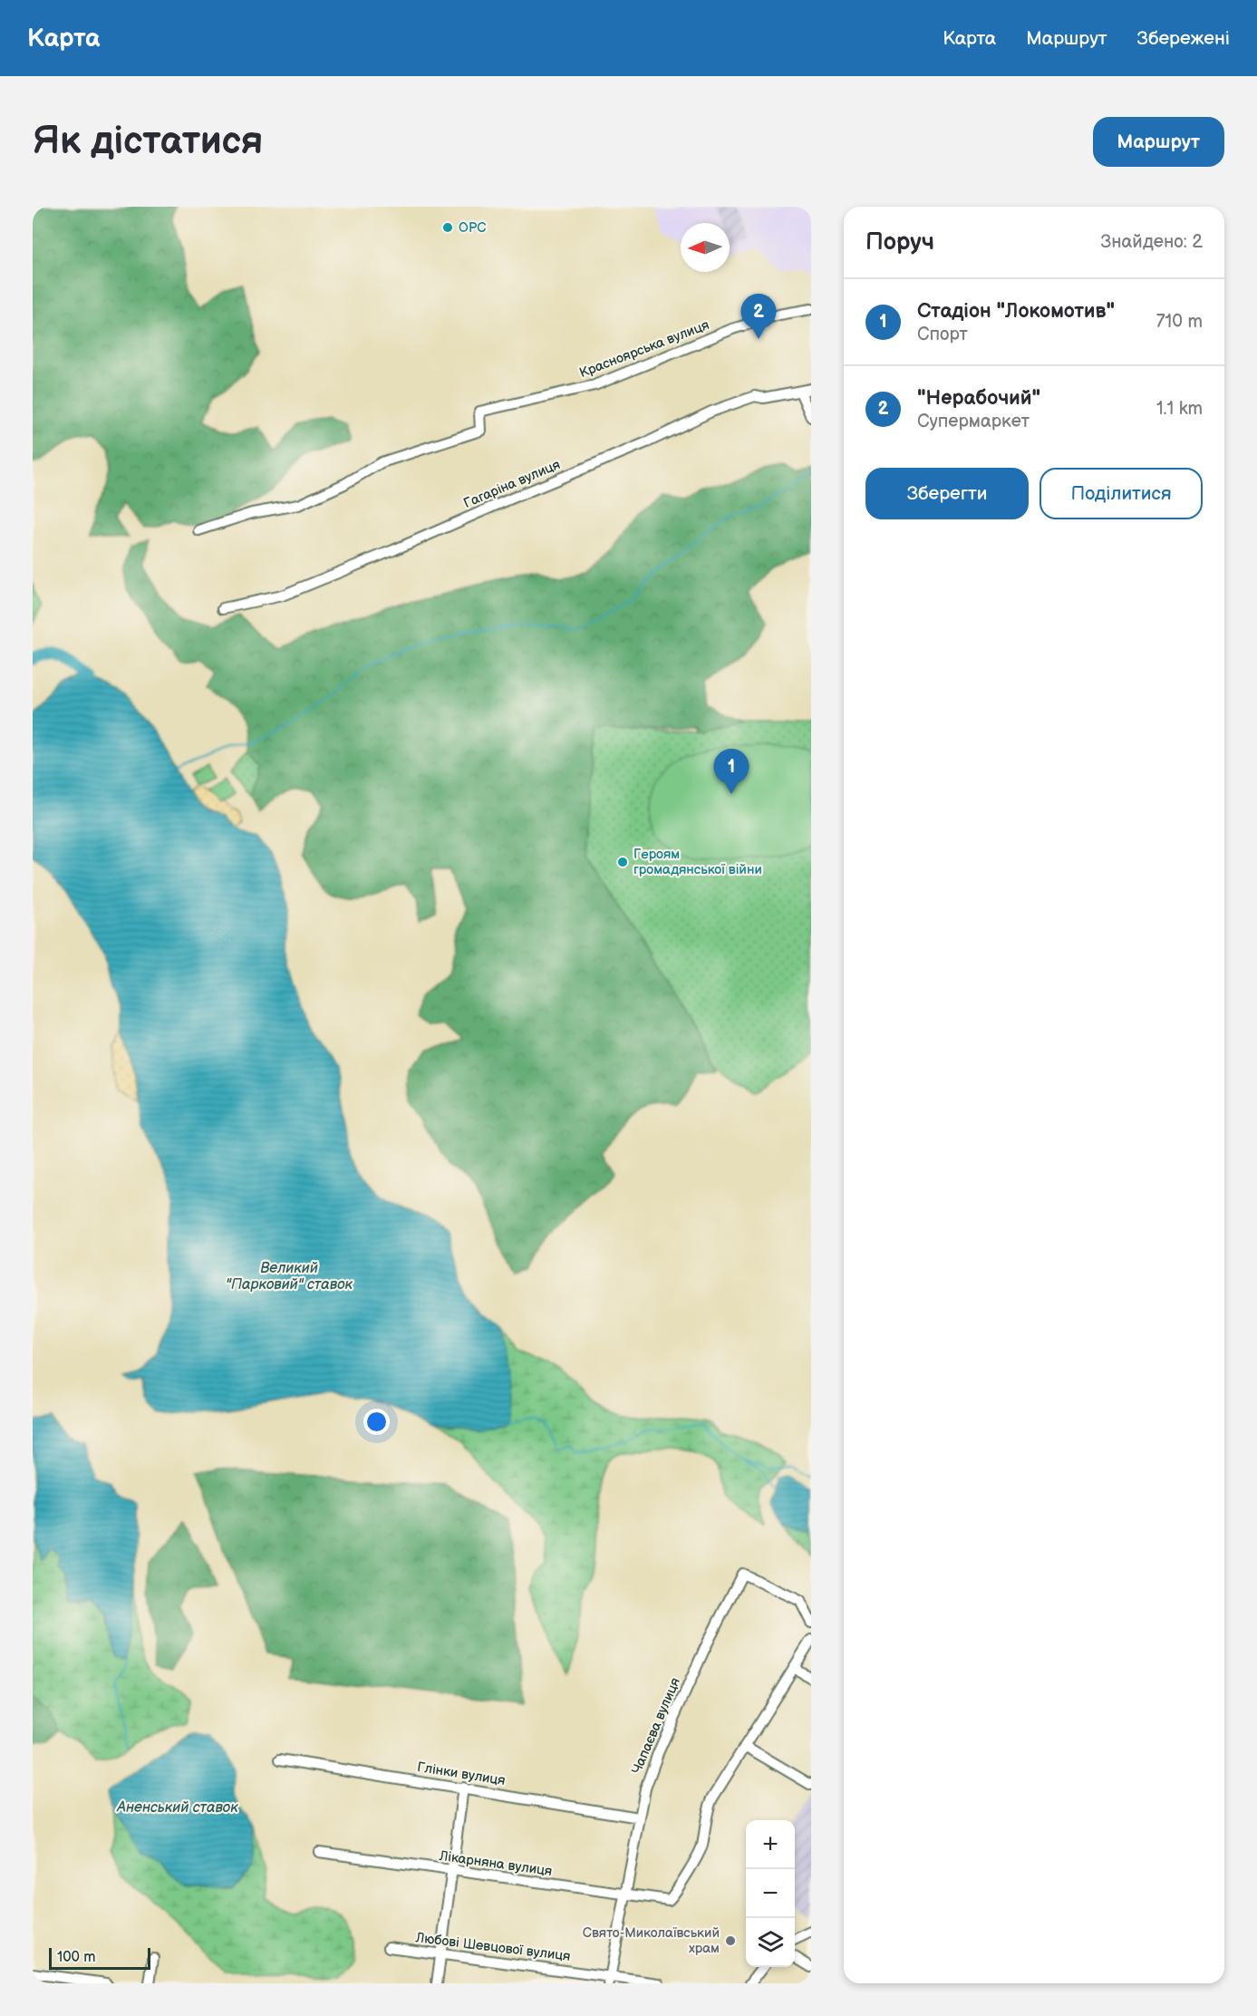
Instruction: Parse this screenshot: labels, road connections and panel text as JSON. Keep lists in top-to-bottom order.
{
  "streets": {
    "street": [
      "Красноярська вулиця",
      "Гагаріна вулиця",
      "Чапаєва вулиця",
      "Глінки вулиця",
      "Лікарняна вулиця",
      "Любові Шевцової вулиця"
    ]
  },
  "crossings": [
    ["Чапаєва вулиця", "Глінки вулиця"],
    ["Чапаєва вулиця", "Лікарняна вулиця"],
    ["Чапаєва вулиця", "Любові Шевцової вулиця"]
  ],
  "water": ["Великий \"Парковий\" ставок", "Аненський ставок"],
  "places": ["ОРС", "Героям громадянської війни", "Свято-Миколаївський храм"],
  "scale_bar": "100 m",
  "north": "left",
  "page": {
    "header": "Карта",
    "nav": ["Карта", "Маршрут", "Збережені"],
    "buttons": [
      "Маршрут",
      ["Зберегти", "Поділитися"]
    ],
    "title": "Як дістатися",
    "heading": ["Поруч", "Знайдено: 2"],
    "list": [
      {
        "mark": "1",
        "name": "Стадіон \"Локомотив\"",
        "note": "Спорт",
        "value": "710 m"
      },
      {
        "mark": "2",
        "name": "\"Нерабочий\"",
        "note": "Супермаркет",
        "value": "1.1 km"
      }
    ],
    "pins": ["2", "1"],
    "map_buttons": ["+", "−"],
    "scale": "100 m"
  }
}
